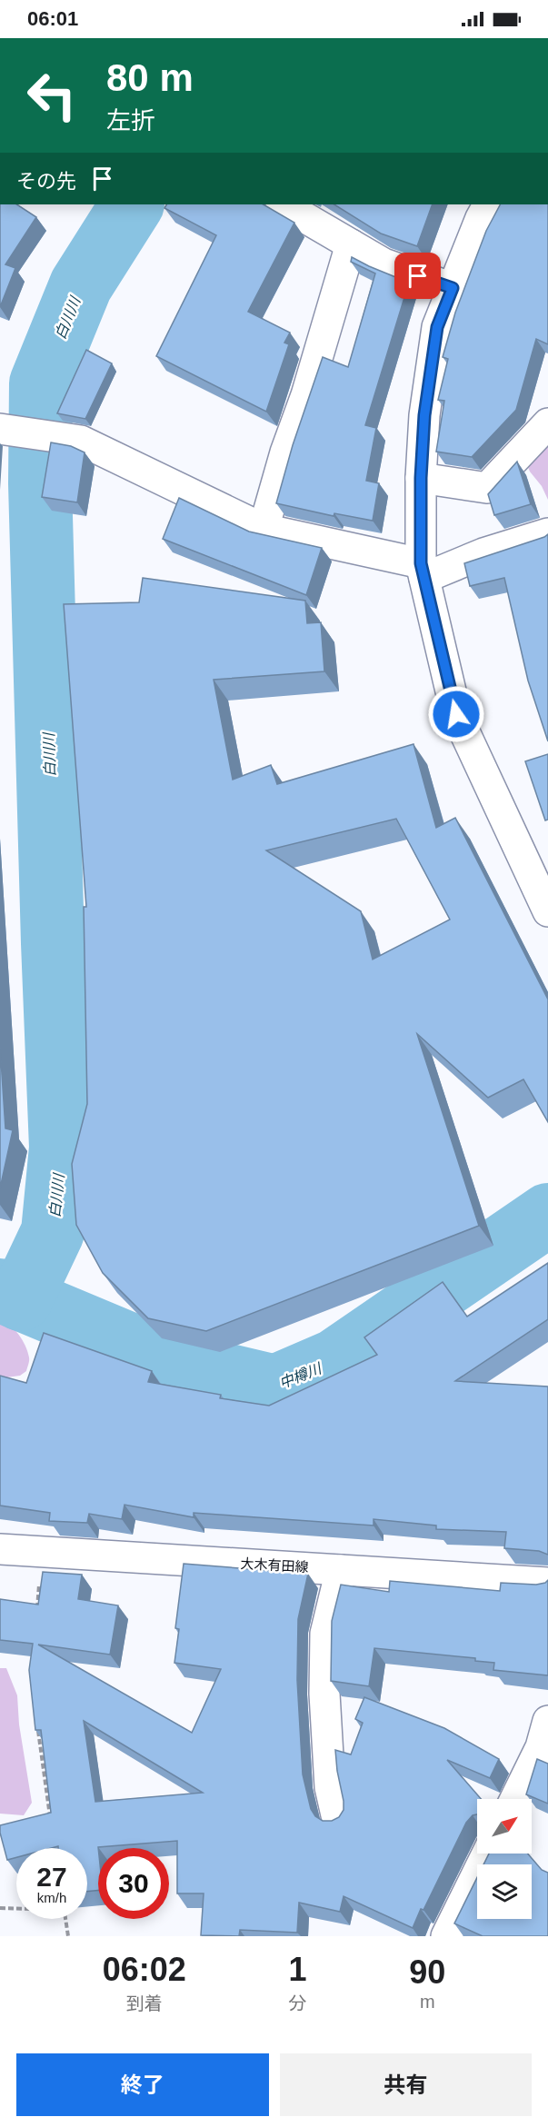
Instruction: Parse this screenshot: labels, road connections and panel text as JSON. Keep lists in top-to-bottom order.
{
  "streets": {
    "street": ["大木有田線"]
  },
  "water": ["白川川", "中樽川"],
  "north": "top right",
  "page": {
    "status": "06:01",
    "turn": ["80 m", "左折"],
    "then": "その先",
    "speed": "27 km/h",
    "limit": "30",
    "eta": [
      "06:02",
      "到着",
      "1",
      "分",
      "90",
      "m"
    ],
    "buttons": ["終了", "共有"]
  }
}
